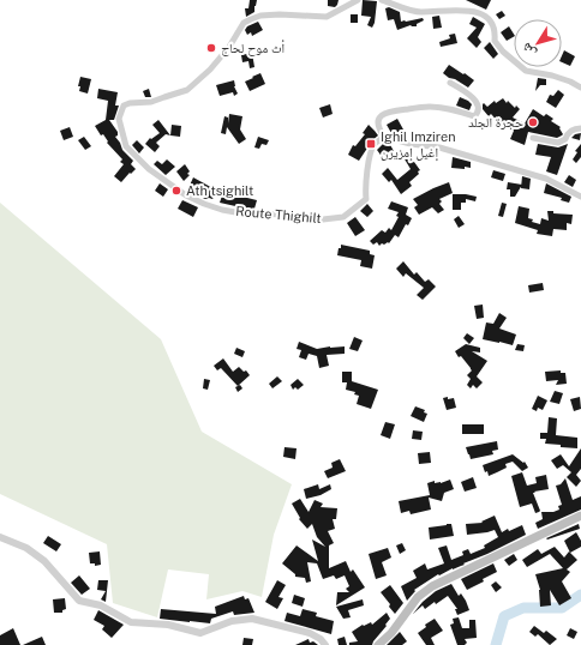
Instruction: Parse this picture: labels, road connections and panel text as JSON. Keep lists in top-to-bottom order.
{
  "streets": {
    "street": ["Route Thighilt"]
  },
  "places": {
    "other": ["أث موح لحاج", "حجرة الجلد", "Ath tsighilt"],
    "transit": ["Ighil Imziren إغيل إمزيرن"]
  },
  "north": "bottom left"
}
